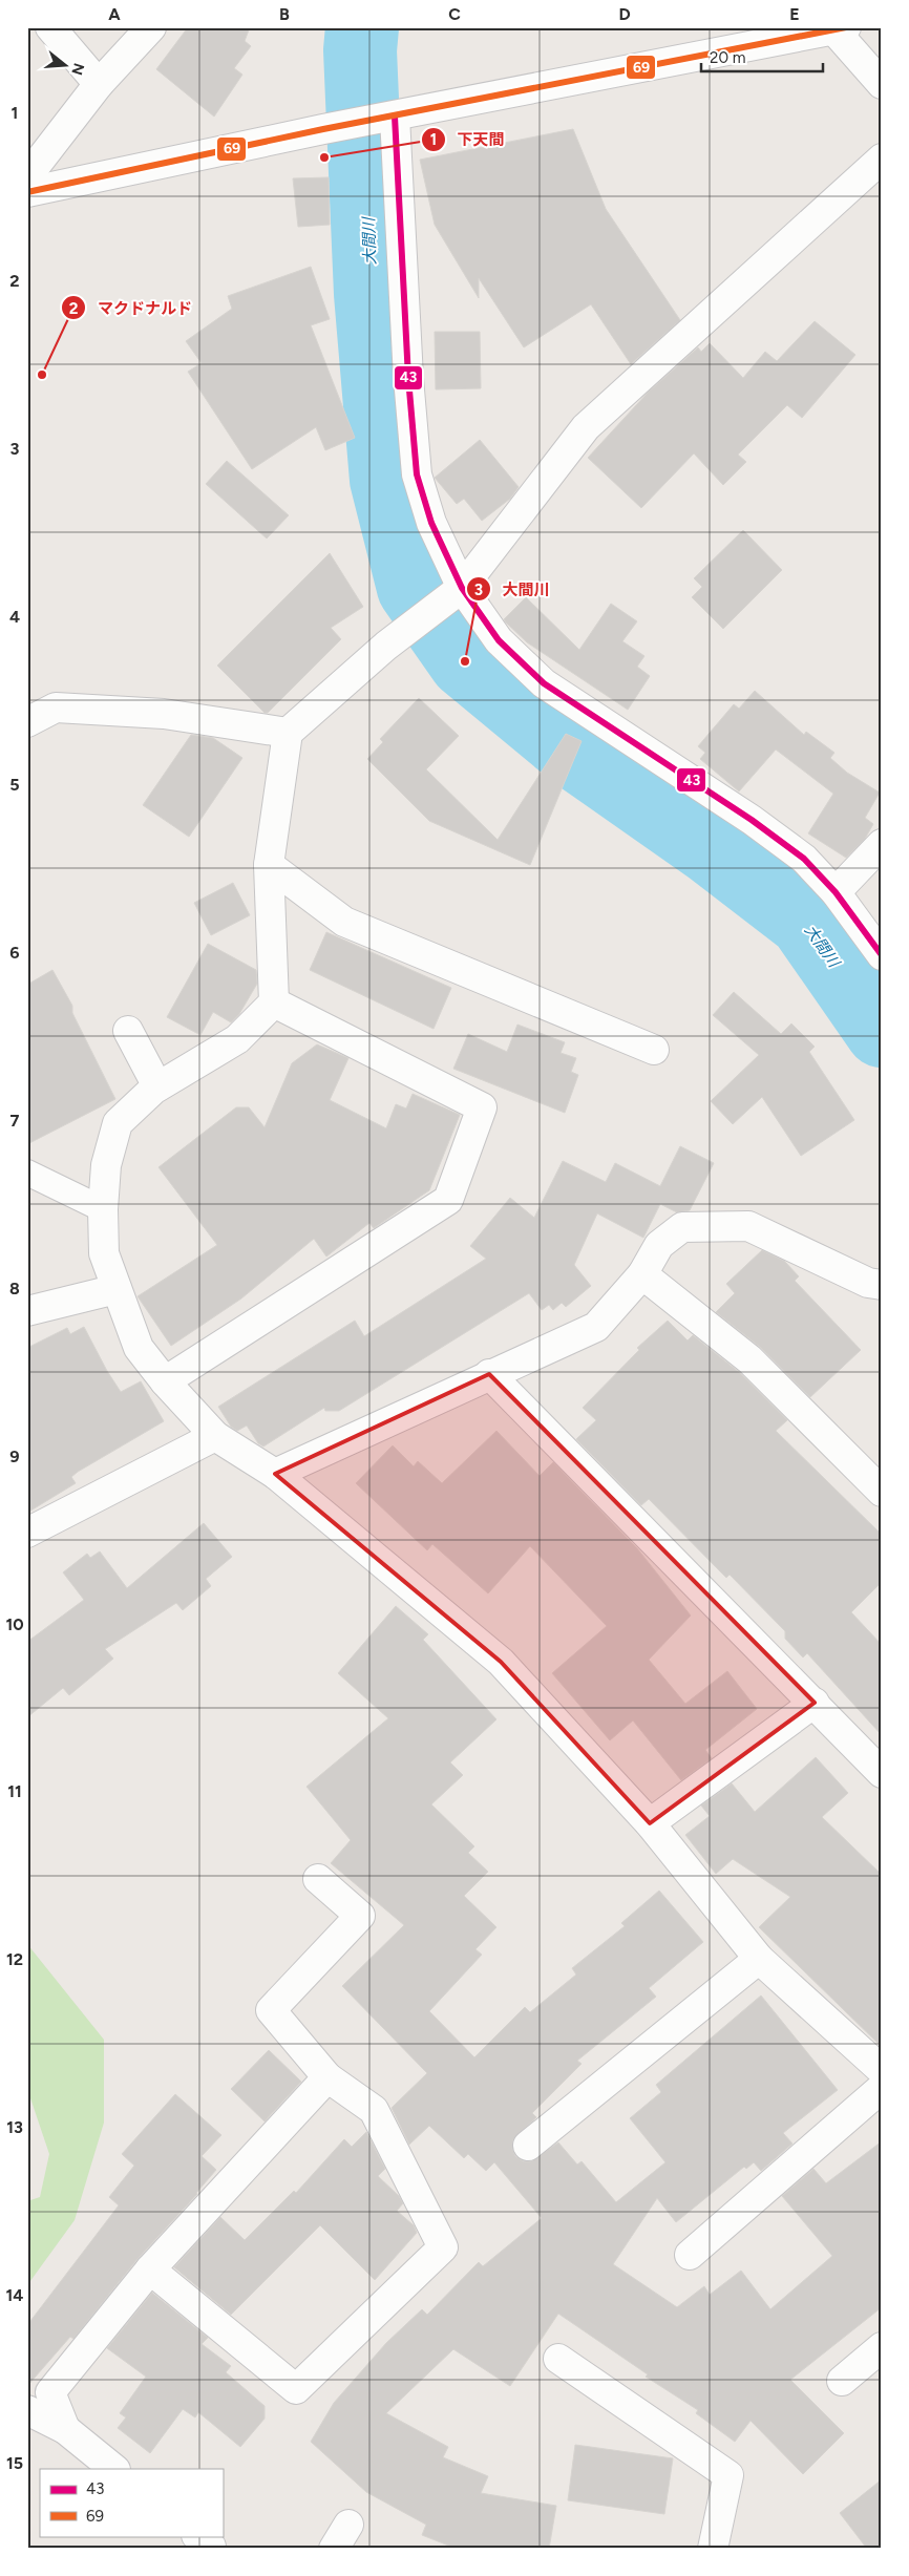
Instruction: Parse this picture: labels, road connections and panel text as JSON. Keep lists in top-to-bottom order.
{
  "water": ["大間川"],
  "places": ["下天間", "マクドナルド", "大間川"],
  "lines": ["transit line 69", "transit line 43"],
  "legend": ["43", "69"],
  "scale_bar": "20 m",
  "north": "right",
  "grid": {
    "columns": [
      "A",
      "B",
      "C",
      "D",
      "E"
    ],
    "rows": [
      "1",
      "2",
      "3",
      "4",
      "5",
      "6",
      "7",
      "8",
      "9",
      "10",
      "11",
      "12",
      "13",
      "14",
      "15"
    ]
  }
}
